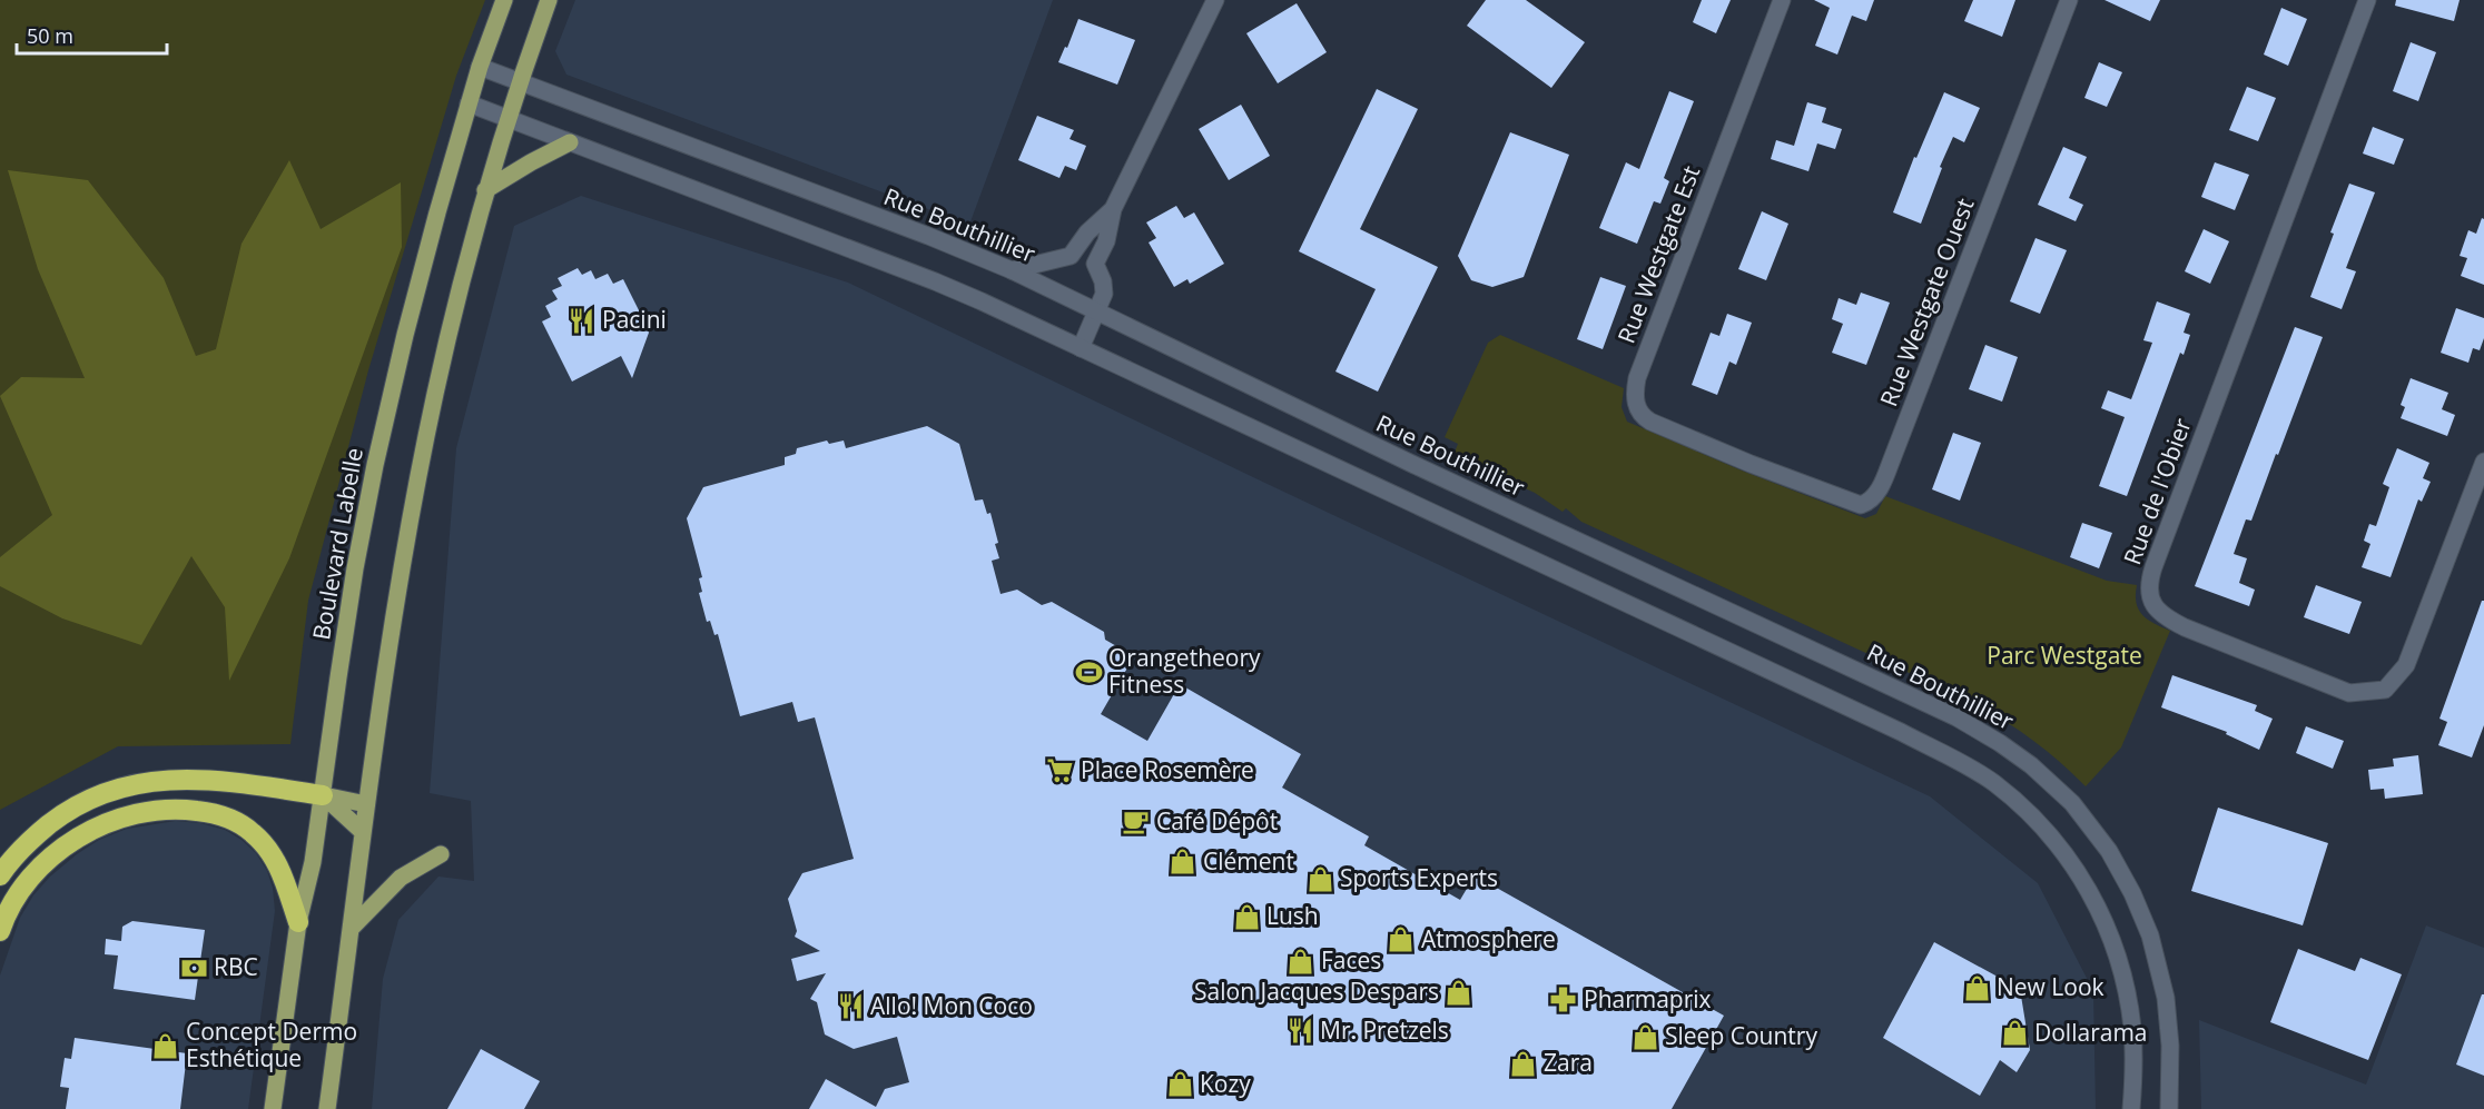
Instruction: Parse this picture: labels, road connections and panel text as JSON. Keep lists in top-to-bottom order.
{
  "streets": {
    "main road": ["Boulevard Labelle"],
    "street": [
      "Rue Bouthillier",
      "Rue Westgate Est",
      "Rue Westgate Ouest",
      "Rue de l'Obier"
    ]
  },
  "crossings": [
    ["Rue Bouthillier", "Boulevard Labelle"],
    ["Rue Westgate Est", "Rue Westgate Ouest"]
  ],
  "parks": ["Parc Westgate"],
  "places": {
    "restaurant": ["Pacini", "Allo! Mon Coco", "Mr. Pretzels"],
    "sports": ["Orangetheory Fitness"],
    "supermarket": ["Place Rosemère"],
    "cafe": ["Café Dépôt"],
    "shop": [
      "Clément",
      "Sports Experts",
      "Lush",
      "Atmosphere",
      "Faces",
      "New Look",
      "Salon Jacques Despars",
      "Dollarama",
      "Sleep Country",
      "Concept Dermo Esthétique",
      "Zara",
      "Kozy"
    ],
    "bank": ["RBC"],
    "pharmacy": ["Pharmaprix"]
  },
  "scale_bar": "50 m"
}
